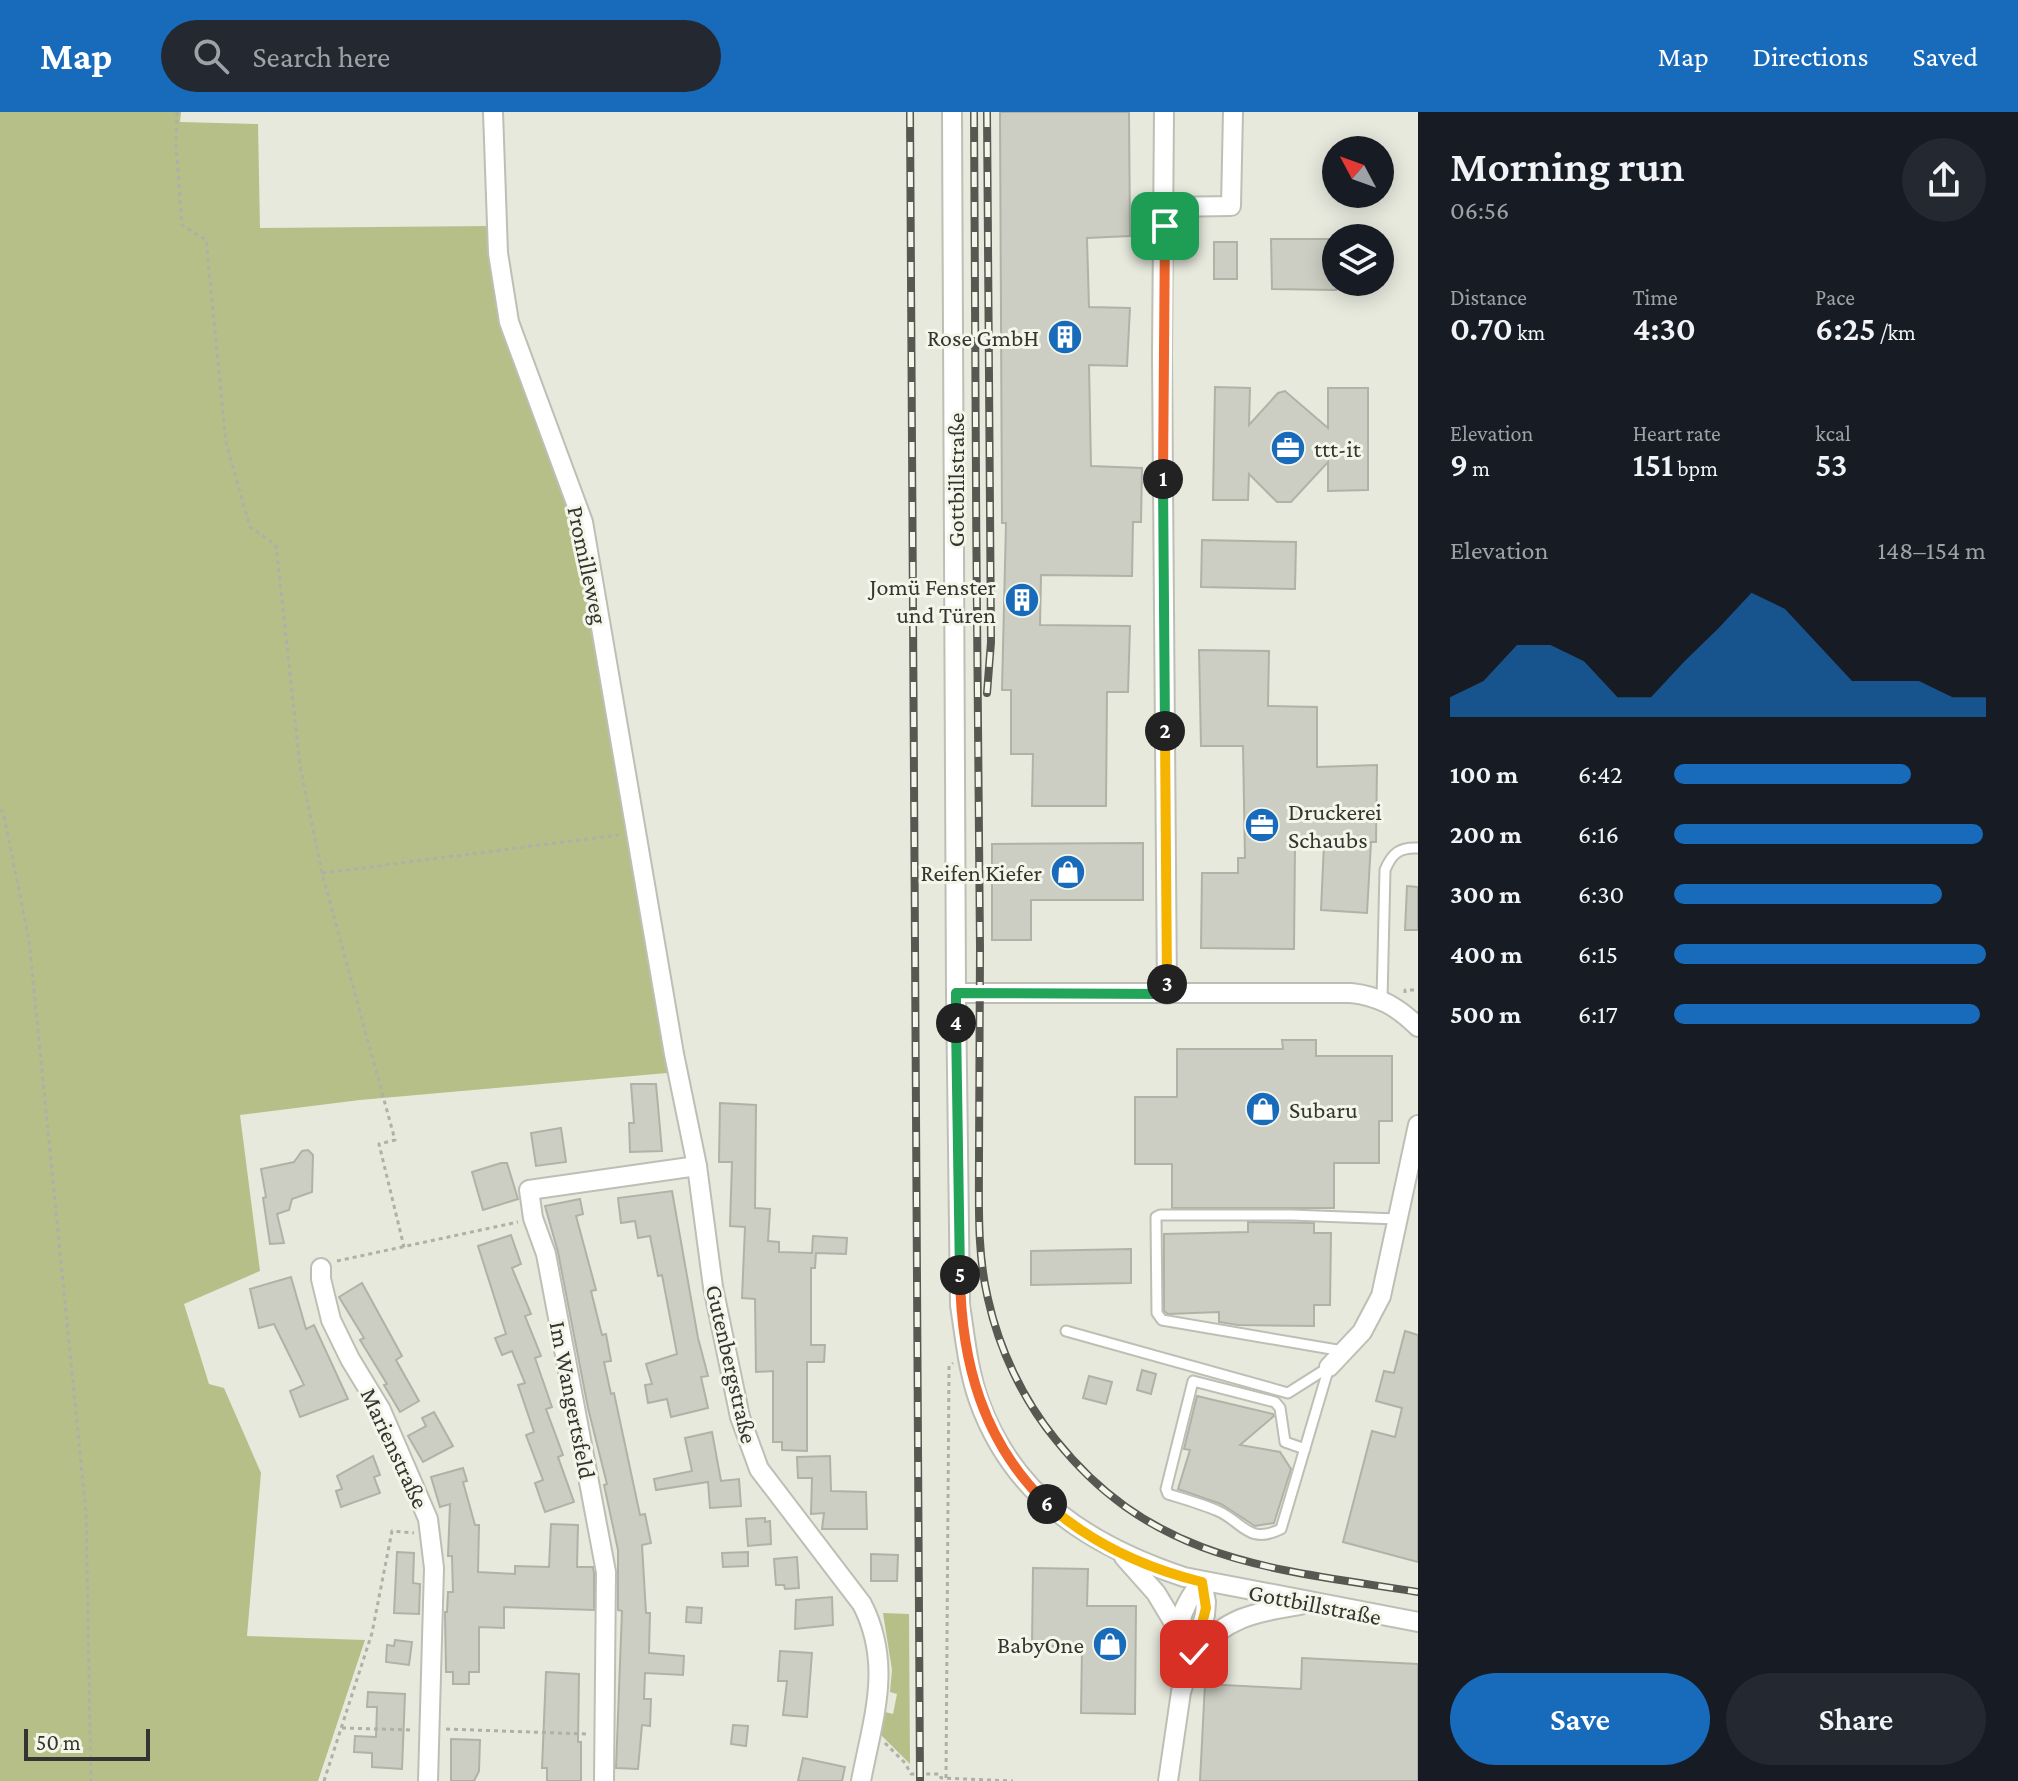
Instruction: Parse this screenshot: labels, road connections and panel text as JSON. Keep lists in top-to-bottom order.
{
  "streets": {
    "street": [
      "Gottbillstraße",
      "Promilleweg",
      "Gutenbergstraße",
      "Im Wangertsfeld",
      "Marienstraße"
    ]
  },
  "crossings": [
    ["Promilleweg", "Gutenbergstraße"]
  ],
  "places": {
    "building": ["Rose GmbH", "Jomü Fenster und Türen"],
    "office": ["ttt-it", "Druckerei Schaubs"],
    "shop": ["Reifen Kiefer", "Subaru", "BabyOne"]
  },
  "scale_bar": "50 m",
  "north": "top left",
  "page": {
    "header": "Map",
    "search": "Search here",
    "nav": ["Map", "Directions", "Saved"],
    "heading": ["Morning run", "06:56"],
    "stats": [
      ["Distance", "0.70 km"],
      ["Time", "4:30"],
      ["Pace", "6:25 /km"],
      ["Elevation", "9 m"],
      ["Heart rate", "151 bpm"],
      ["kcal", "53"]
    ],
    "pins": [
      "1",
      "2",
      "3",
      "4",
      "5",
      "6"
    ],
    "chart": ["Elevation", "148–154 m"],
    "list": [
      {
        "name": "100 m",
        "note": "6:42"
      },
      {
        "name": "200 m",
        "note": "6:16"
      },
      {
        "name": "300 m",
        "note": "6:30"
      },
      {
        "name": "400 m",
        "note": "6:15"
      },
      {
        "name": "500 m",
        "note": "6:17"
      }
    ],
    "buttons": ["Save", "Share"],
    "scale": "50 m"
  }
}
